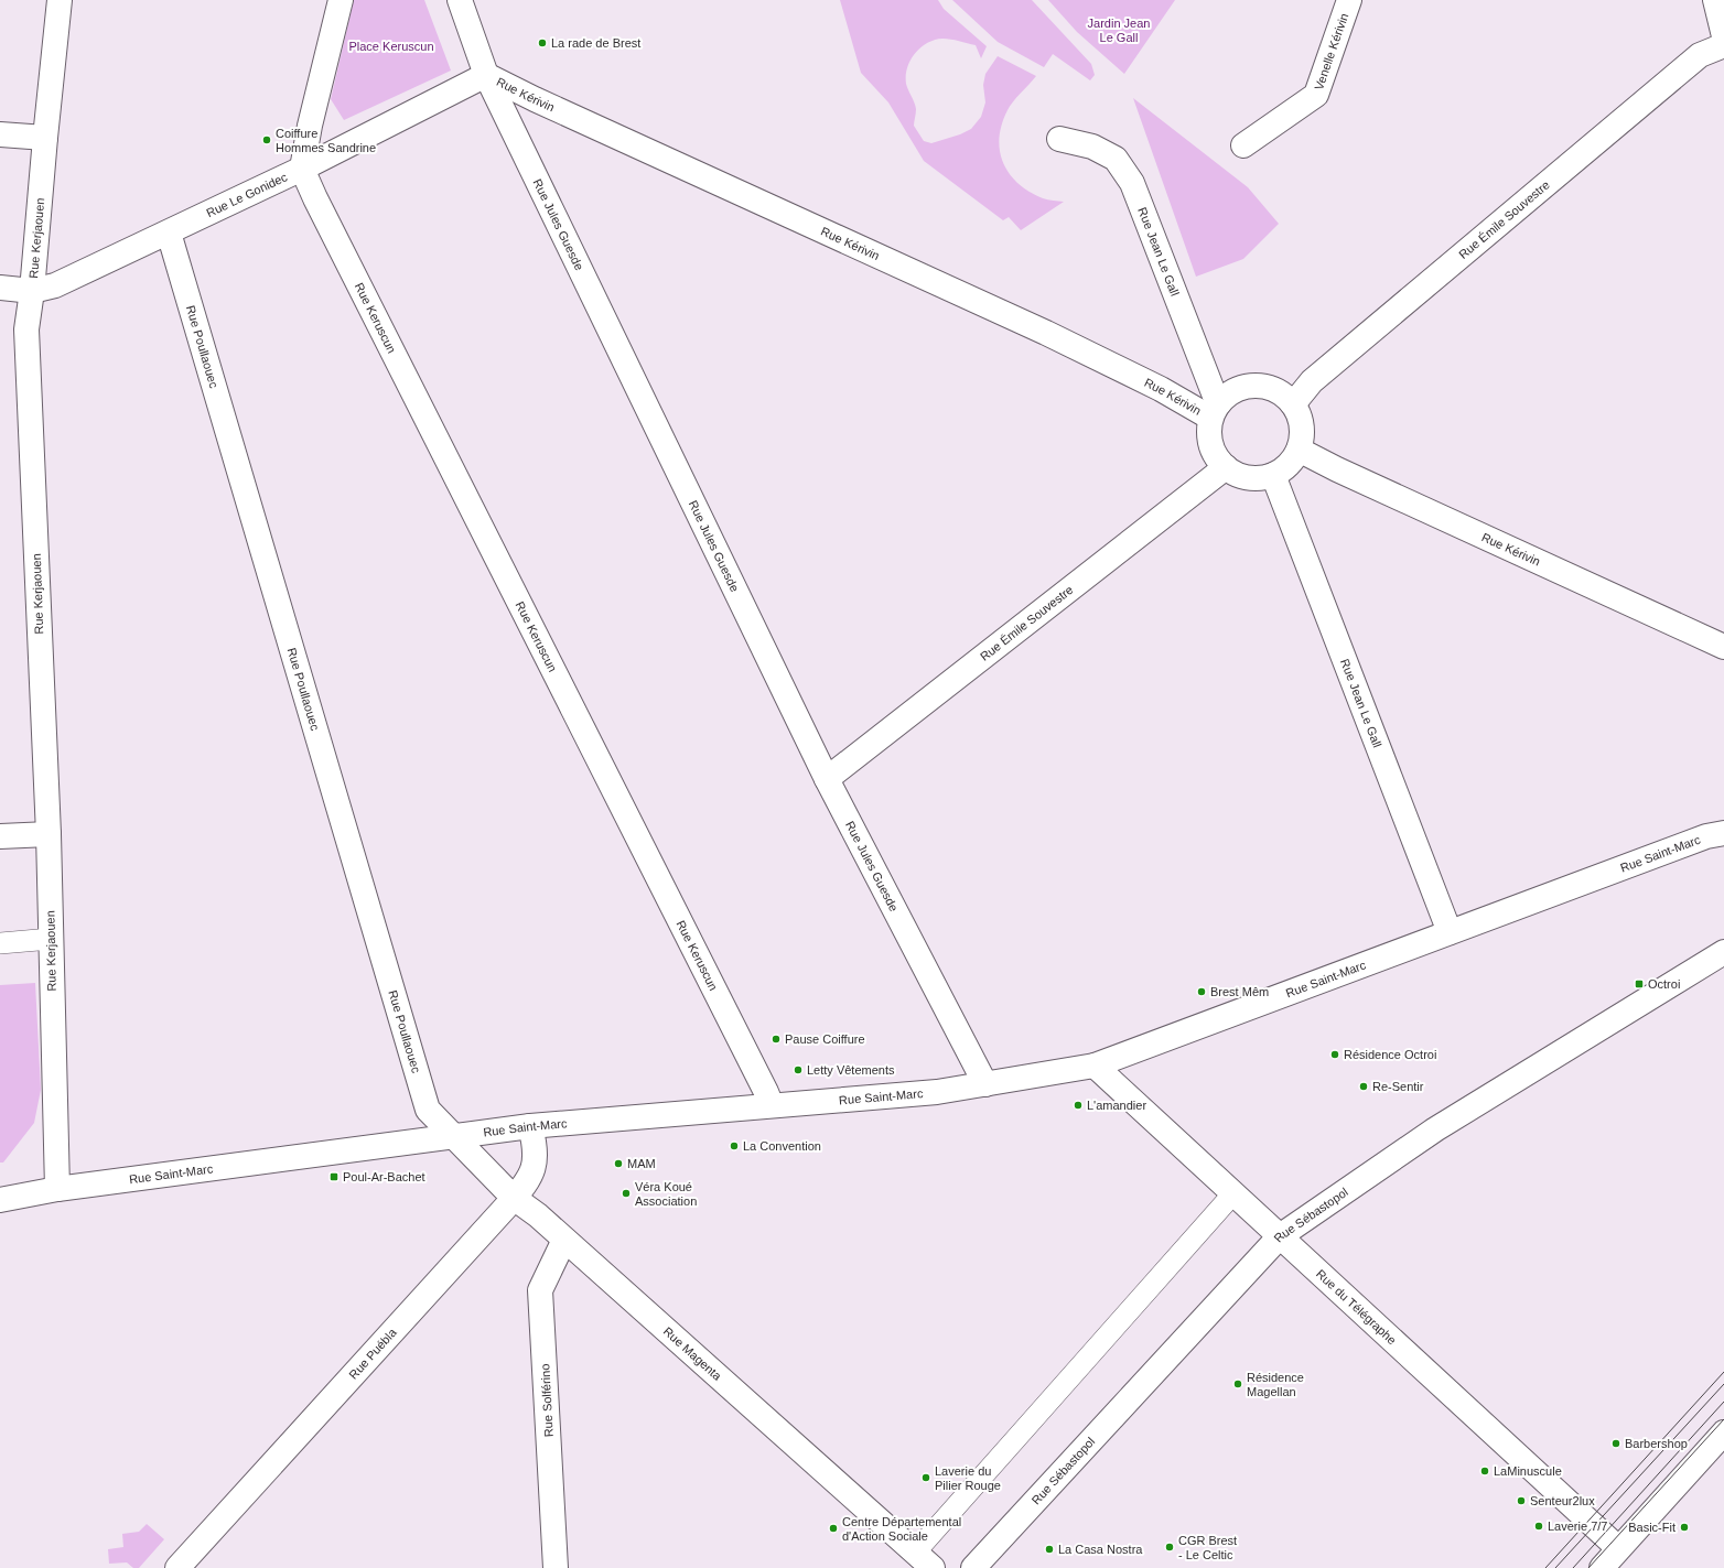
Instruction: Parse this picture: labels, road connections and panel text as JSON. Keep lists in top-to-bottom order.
{
  "streets": {
    "street": [
      "Venelle Kérivin",
      "Rue Kérivin",
      "Rue Le Gonidec",
      "Rue Émile Souvestre",
      "Rue Jules Guesde",
      "Rue Kerjaouen",
      "Rue Jean Le Gall",
      "Rue Keruscun",
      "Rue Poullaouec",
      "Rue Saint-Marc",
      "Rue Sébastopol",
      "Rue du Télégraphe",
      "Rue Magenta",
      "Rue Puébla",
      "Rue Solférino"
    ]
  },
  "crossings": [
    ["Rue Kérivin", "Rue Le Gonidec"],
    ["Rue Kérivin", "Rue Émile Souvestre"],
    ["Rue Kérivin", "Rue Jules Guesde"],
    ["Rue Kérivin", "Rue Jean Le Gall"],
    ["Rue Le Gonidec", "Rue Jules Guesde"],
    ["Rue Le Gonidec", "Rue Kerjaouen"],
    ["Rue Le Gonidec", "Rue Keruscun"],
    ["Rue Le Gonidec", "Rue Poullaouec"],
    ["Rue Émile Souvestre", "Rue Jules Guesde"],
    ["Rue Émile Souvestre", "Rue Jean Le Gall"],
    ["Rue Jules Guesde", "Rue Saint-Marc"],
    ["Rue Kerjaouen", "Rue Saint-Marc"],
    ["Rue Jean Le Gall", "Rue Saint-Marc"],
    ["Rue Keruscun", "Rue Saint-Marc"],
    ["Rue Poullaouec", "Rue Saint-Marc"],
    ["Rue Poullaouec", "Rue Magenta"],
    ["Rue Saint-Marc", "Rue du Télégraphe"],
    ["Rue Saint-Marc", "Rue Magenta"],
    ["Rue Saint-Marc", "Rue Puébla"],
    ["Rue Sébastopol", "Rue du Télégraphe"],
    ["Rue Magenta", "Rue Puébla"],
    ["Rue Magenta", "Rue Solférino"]
  ],
  "parks": ["Jardin Jean Le Gall", "Place Keruscun"],
  "places": {
    "other": [
      "La rade de Brest",
      "Coiffure Hommes Sandrine",
      "Brest Mêm",
      "Pause Coiffure",
      "Résidence Octroi",
      "Letty Vêtements",
      "Re-Sentir",
      "L'amandier",
      "La Convention",
      "MAM",
      "Véra Koué Association",
      "Résidence Magellan",
      "Barbershop",
      "LaMinuscule",
      "Laverie du Pilier Rouge",
      "Senteur2lux",
      "Laverie 7/7",
      "Basic-Fit",
      "Centre Départemental d'Action Sociale",
      "CGR Brest - Le Celtic",
      "La Casa Nostra"
    ],
    "transit": ["Octroi", "Poul-Ar-Bachet"]
  }
}
